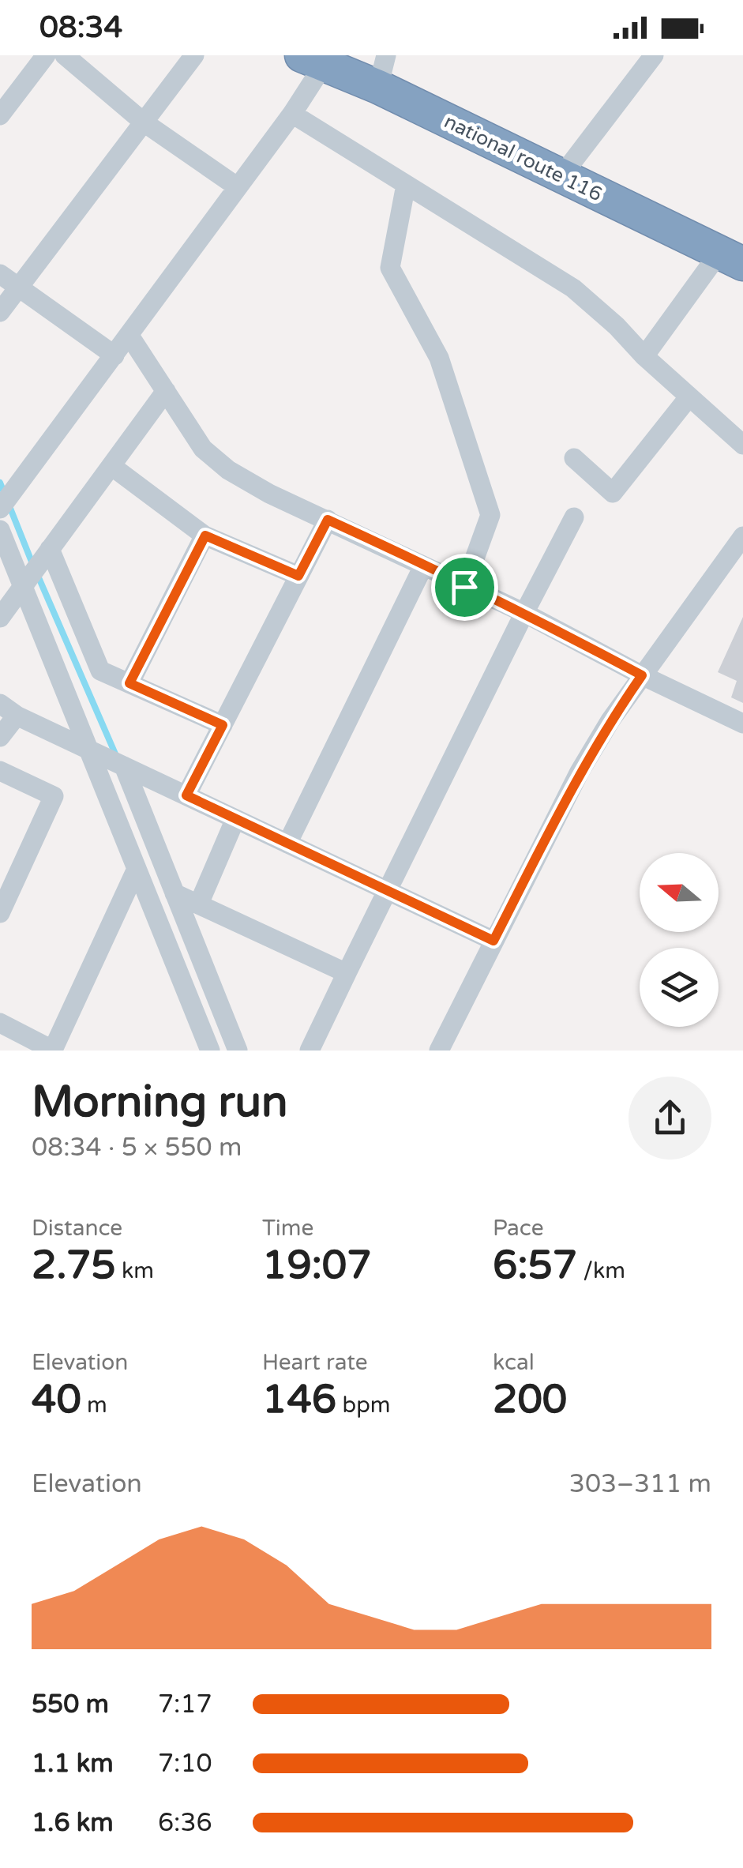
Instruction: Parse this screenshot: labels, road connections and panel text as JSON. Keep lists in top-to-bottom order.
{
  "streets": {
    "highway": ["national route 116"]
  },
  "north": "left",
  "page": {
    "status": "08:34",
    "heading": ["Morning run", "08:34 · 5 × 550 m"],
    "stats": [
      ["Distance", "2.75 km"],
      ["Time", "19:07"],
      ["Pace", "6:57 /km"],
      ["Elevation", "40 m"],
      ["Heart rate", "146 bpm"],
      ["kcal", "200"]
    ],
    "chart": ["Elevation", "303–311 m"],
    "list": [
      {
        "name": "550 m",
        "note": "7:17"
      },
      {
        "name": "1.1 km",
        "note": "7:10"
      },
      {
        "name": "1.6 km",
        "note": "6:36"
      }
    ]
  }
}
